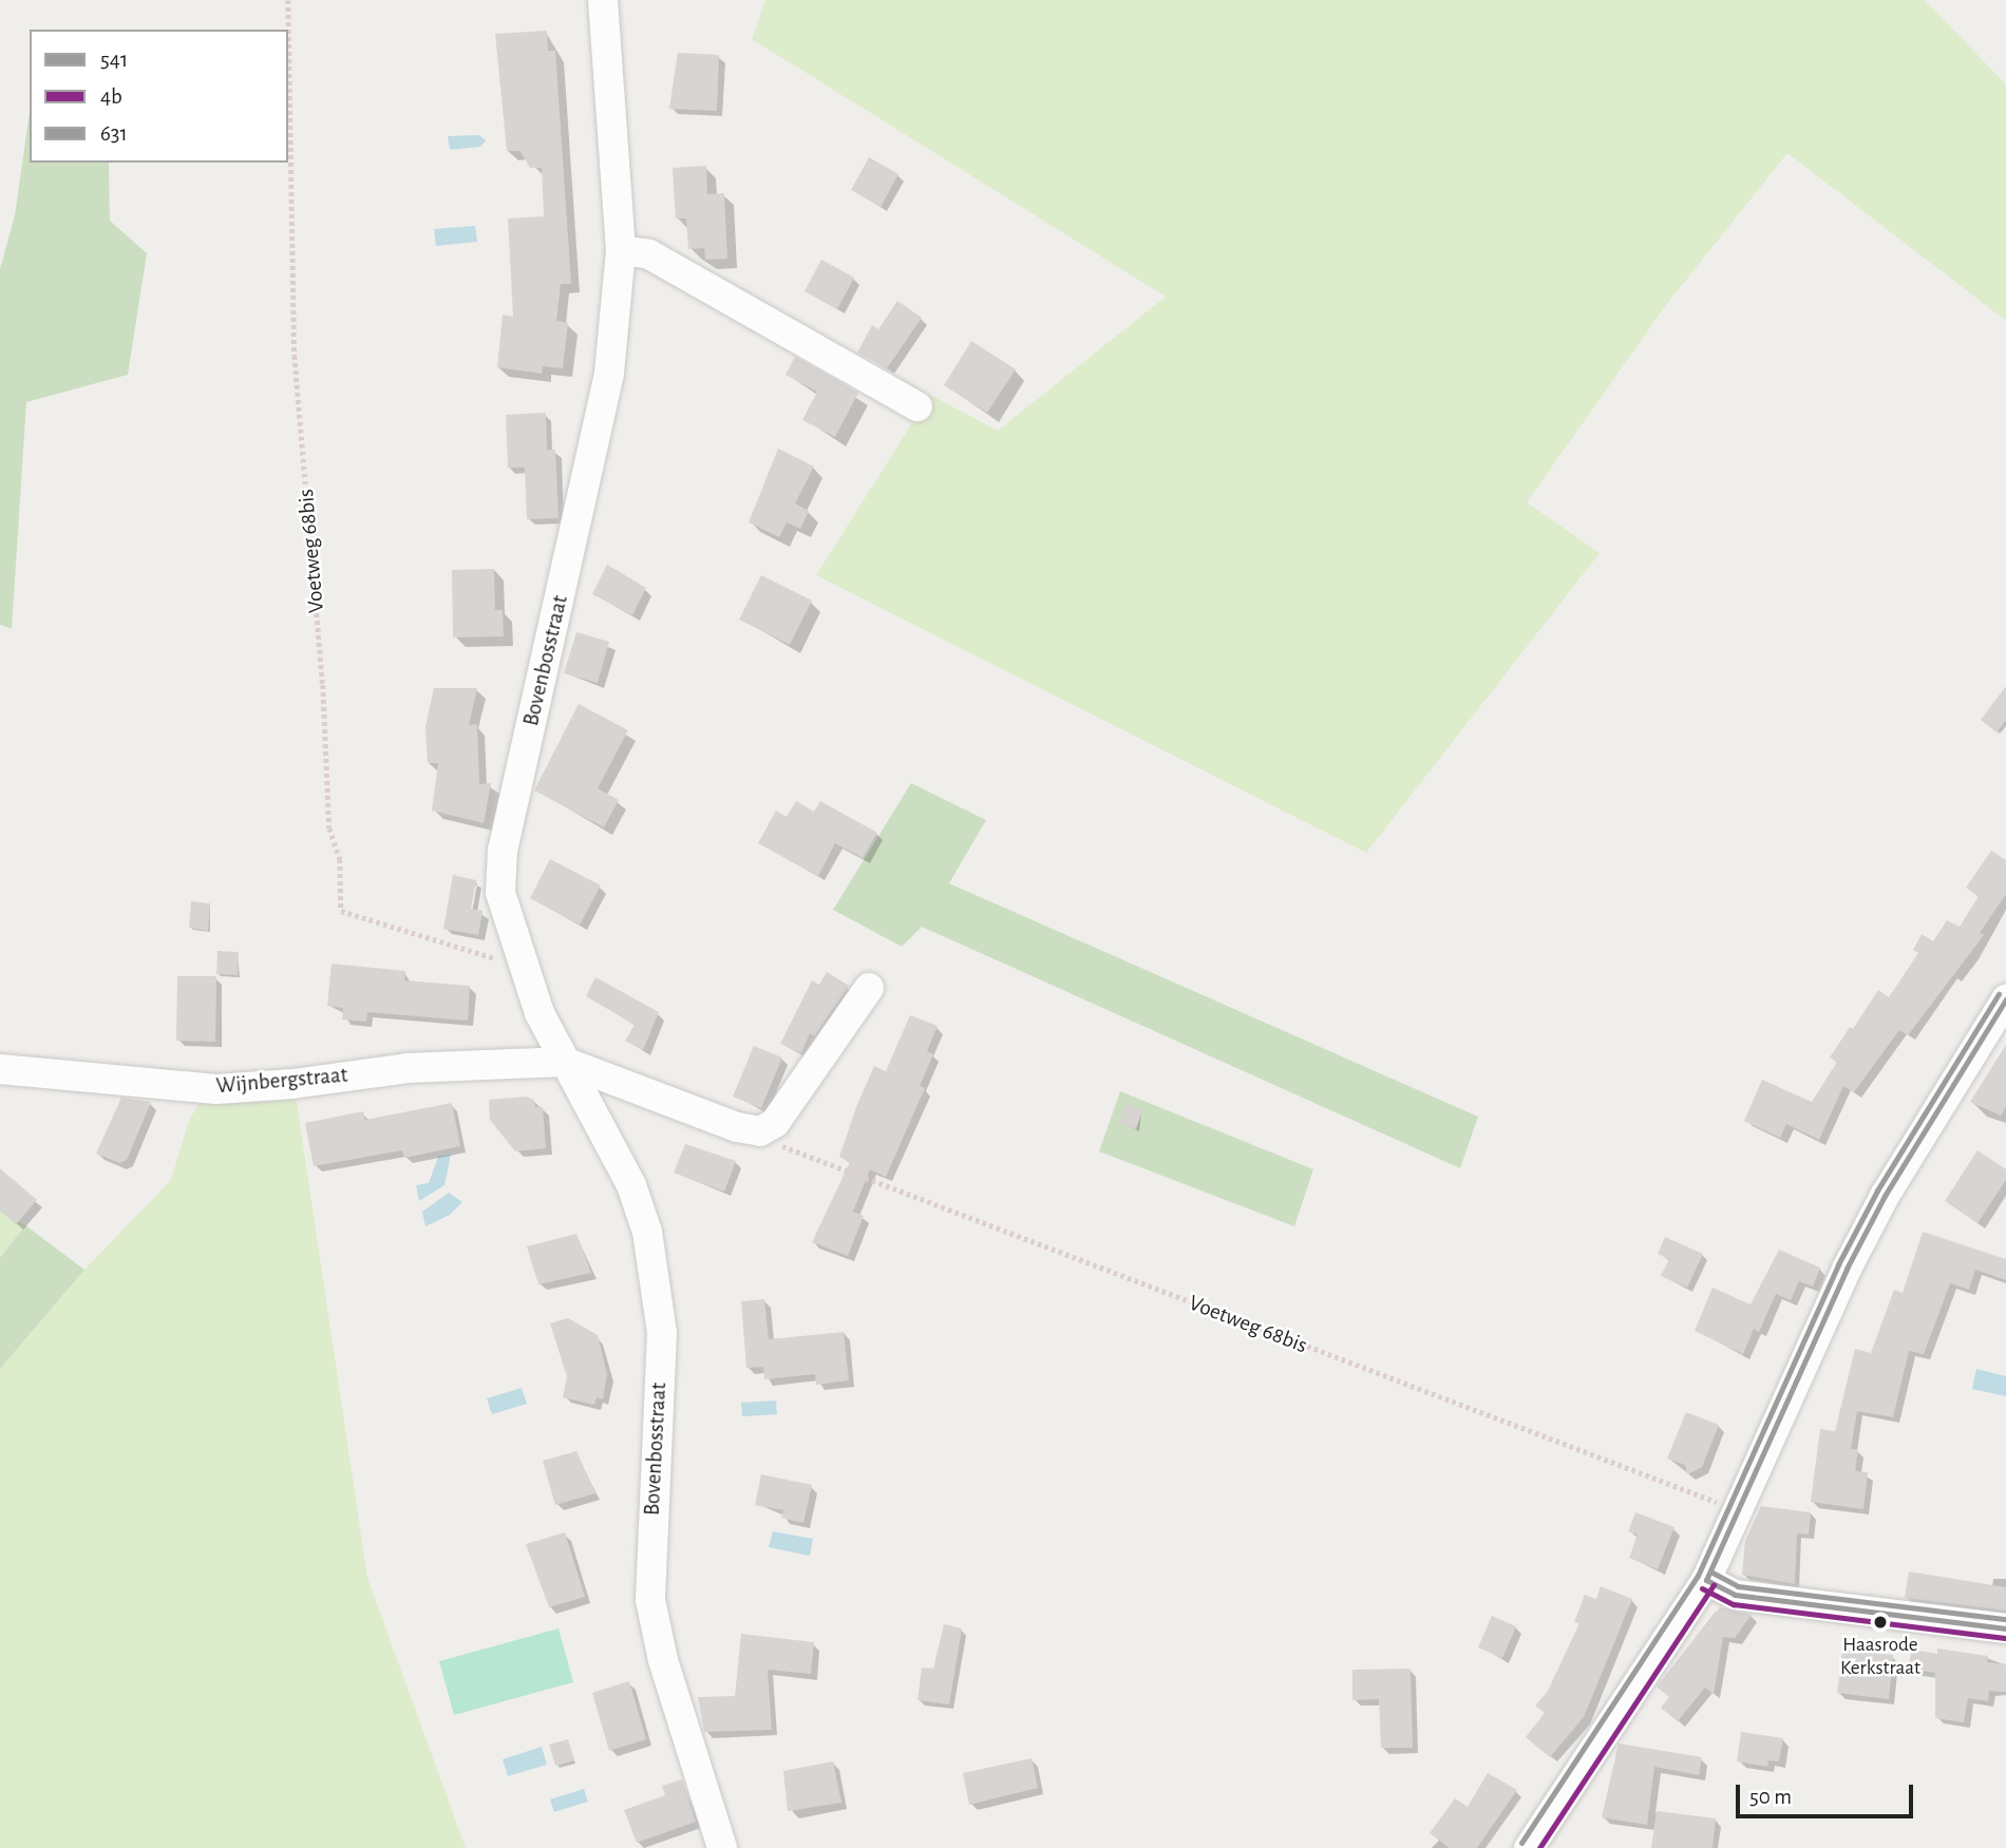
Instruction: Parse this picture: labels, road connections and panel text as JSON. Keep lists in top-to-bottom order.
{
  "streets": {
    "street": ["Bovenbosstraat", "Wijnbergstraat"],
    "path": ["Voetweg 68bis"]
  },
  "crossings": [
    ["Voetweg 68bis", "Bovenbosstraat"],
    ["Bovenbosstraat", "Wijnbergstraat"]
  ],
  "places": ["Haasrode Kerkstraat"],
  "lines": ["transit line 631", "transit line 541", "transit line 4b"],
  "legend": ["541", "4b", "631"],
  "scale_bar": "50 m"
}
